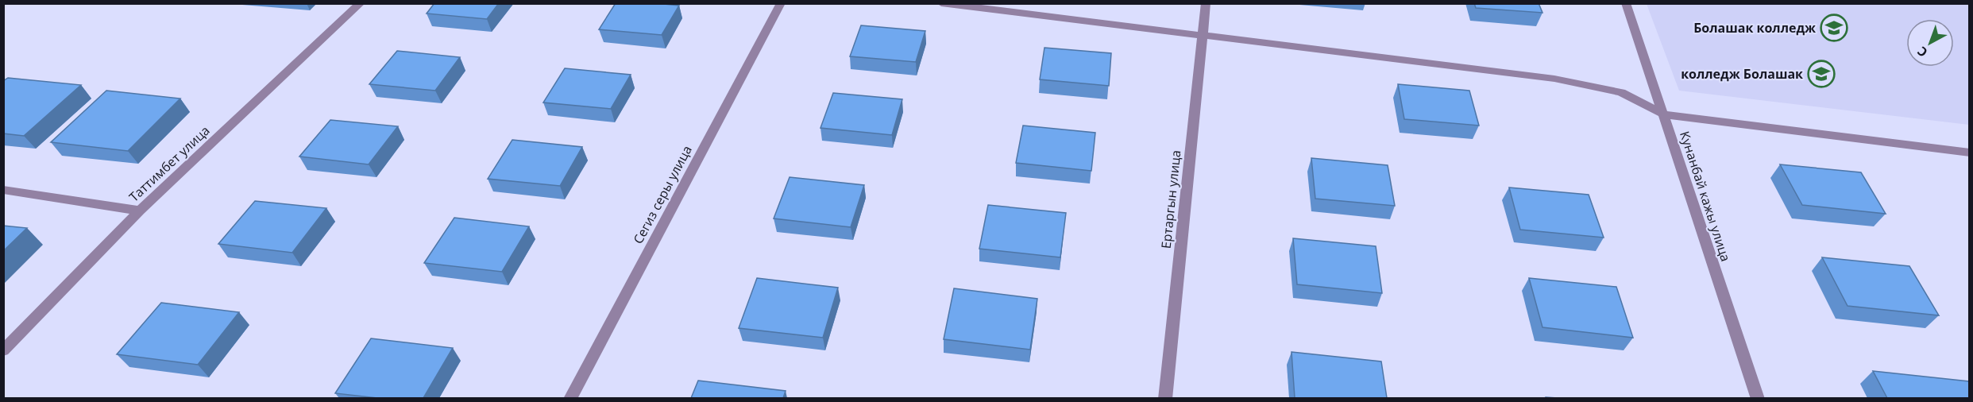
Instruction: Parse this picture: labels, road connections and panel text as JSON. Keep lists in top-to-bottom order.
{
  "streets": {
    "street": [
      "Таттимбет улица",
      "Сегиз серы улица",
      "Кунанбай кажы улица",
      "Ертаргын улица"
    ]
  },
  "places": {
    "school or university": ["Болашак колледж", "колледж Болашак"]
  },
  "north": "bottom left"
}
